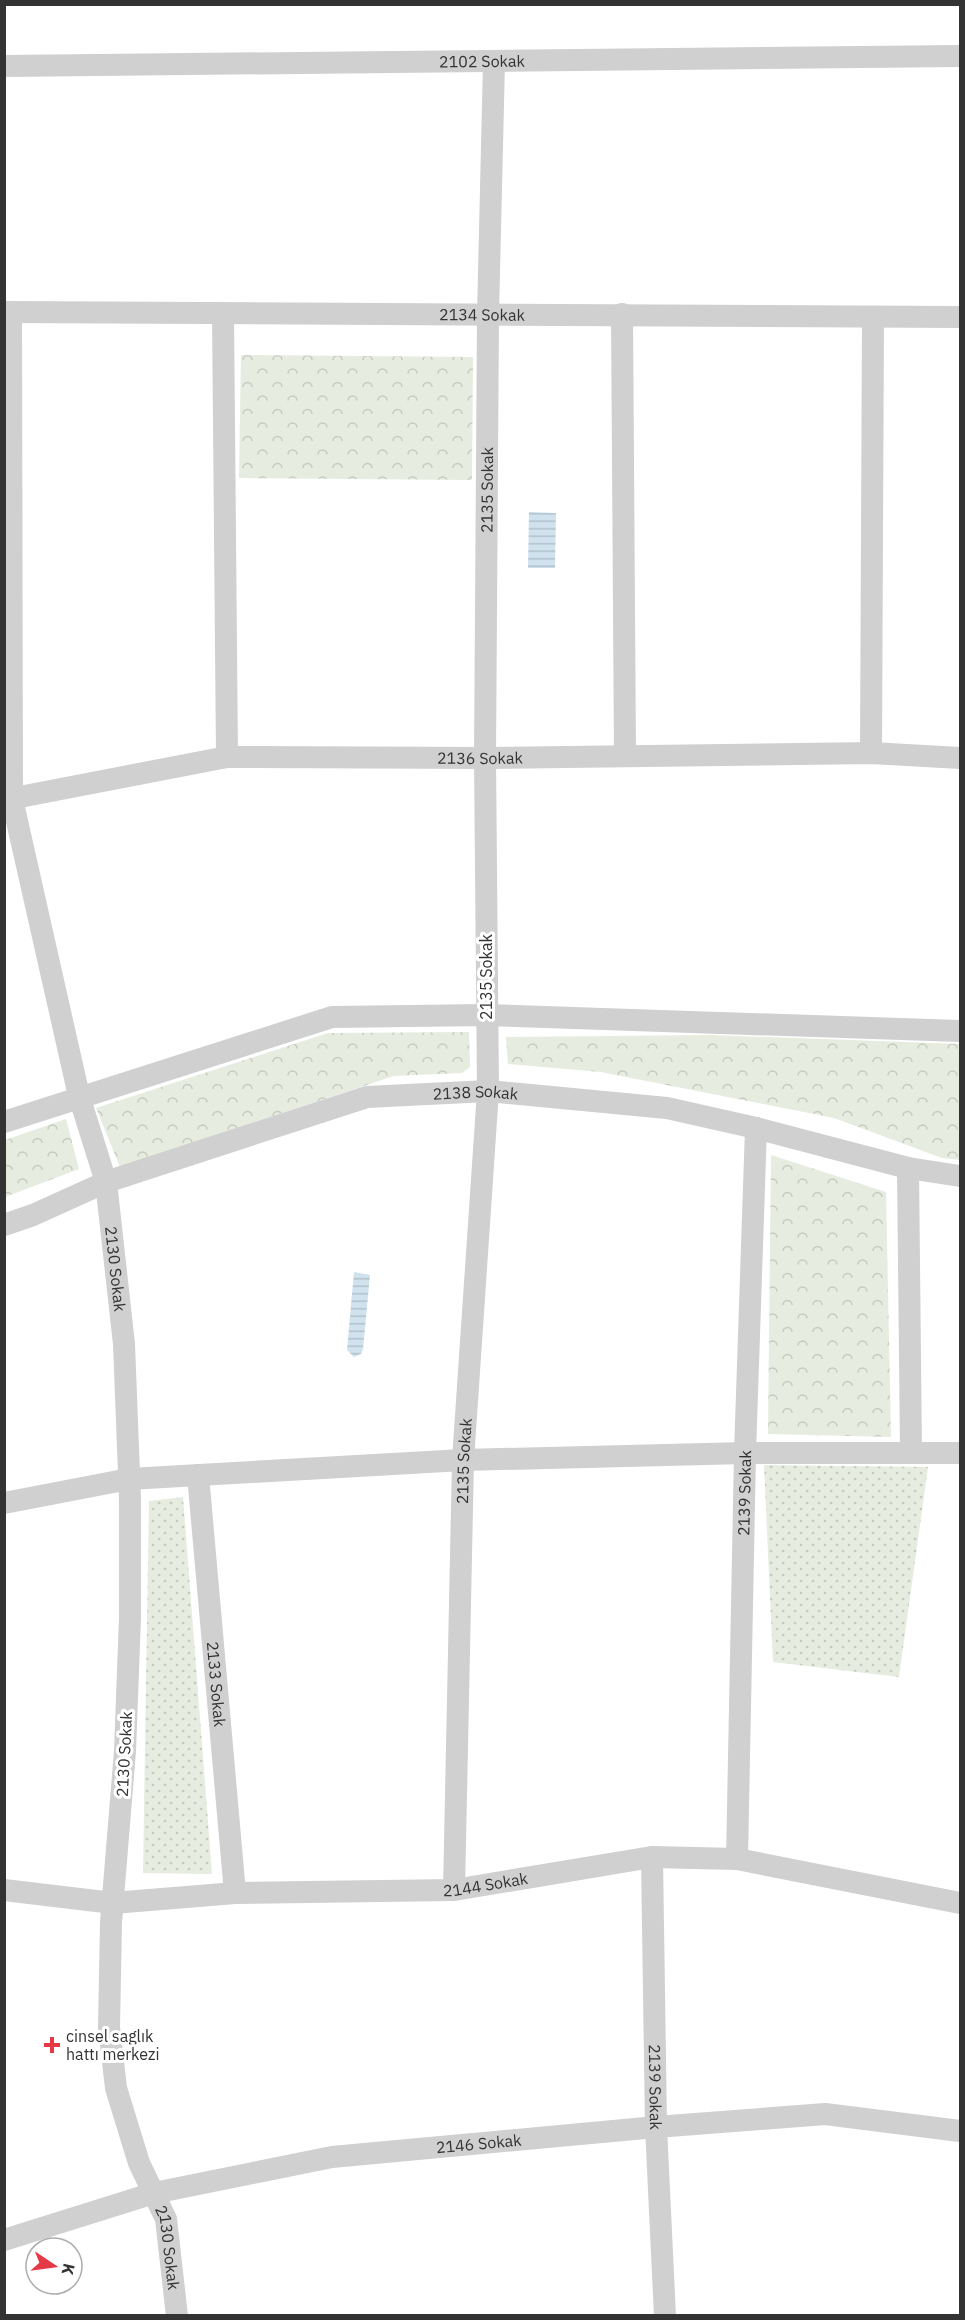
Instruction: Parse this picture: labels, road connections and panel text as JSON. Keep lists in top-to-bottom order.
{
  "streets": {
    "street": [
      "2102 Sokak",
      "2134 Sokak",
      "2135 Sokak",
      "2136 Sokak",
      "2138 Sokak",
      "2130 Sokak",
      "2139 Sokak",
      "2133 Sokak",
      "2144 Sokak",
      "2146 Sokak"
    ]
  },
  "crossings": [
    ["2102 Sokak", "2135 Sokak"],
    ["2134 Sokak", "2135 Sokak"],
    ["2134 Sokak", "2130 Sokak"],
    ["2135 Sokak", "2136 Sokak"],
    ["2135 Sokak", "2138 Sokak"],
    ["2135 Sokak", "2144 Sokak"],
    ["2136 Sokak", "2130 Sokak"],
    ["2138 Sokak", "2130 Sokak"],
    ["2138 Sokak", "2139 Sokak"],
    ["2130 Sokak", "2144 Sokak"],
    ["2130 Sokak", "2146 Sokak"],
    ["2139 Sokak", "2144 Sokak"],
    ["2139 Sokak", "2146 Sokak"],
    ["2133 Sokak", "2144 Sokak"]
  ],
  "places": {
    "health": ["cinsel saglık hattı merkezi"]
  },
  "north": "right"
}
